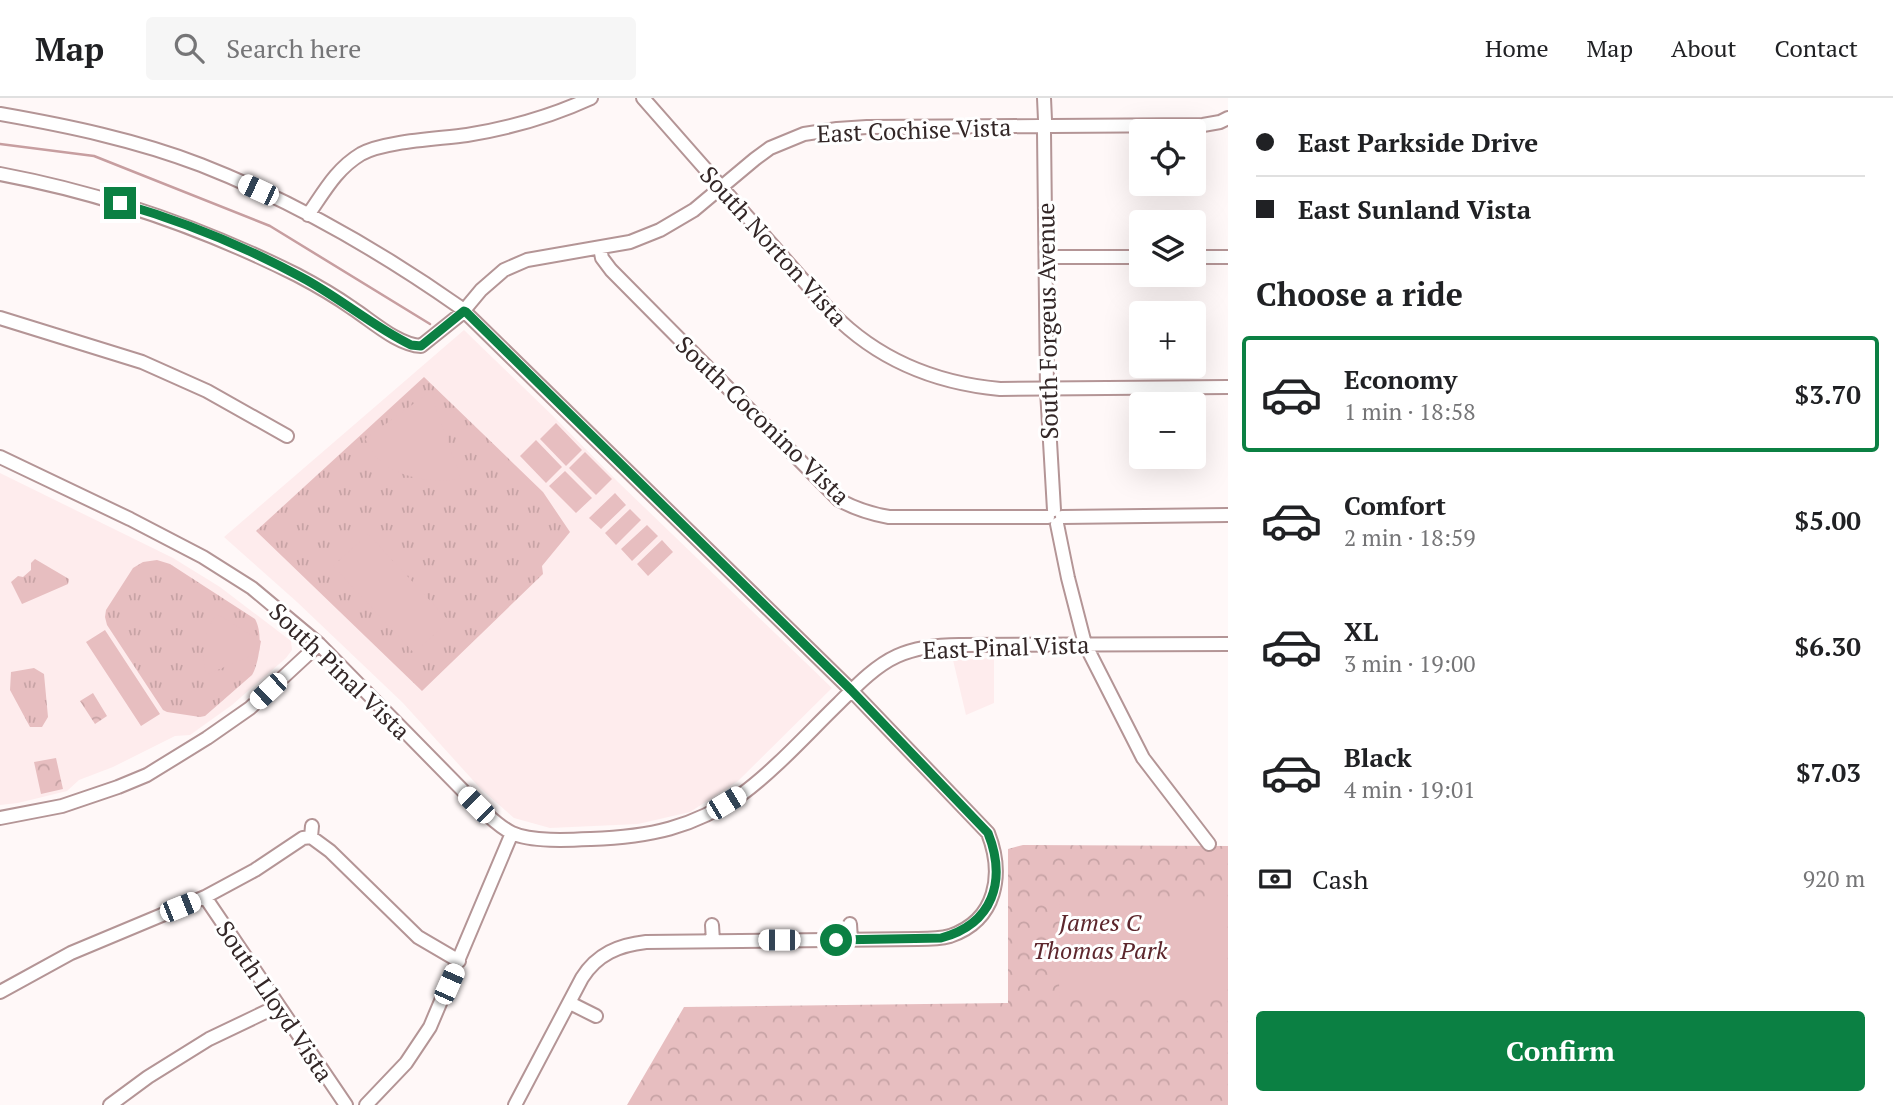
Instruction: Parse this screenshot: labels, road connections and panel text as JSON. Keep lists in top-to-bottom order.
{
  "streets": {
    "street": [
      "East Cochise Vista",
      "South Norton Vista",
      "South Forgeus Avenue",
      "South Coconino Vista",
      "East Pinal Vista",
      "South Pinal Vista",
      "South Lloyd Vista"
    ]
  },
  "crossings": [
    ["East Cochise Vista", "South Norton Vista"],
    ["East Cochise Vista", "South Forgeus Avenue"],
    ["East Cochise Vista", "South Coconino Vista"],
    ["South Norton Vista", "South Forgeus Avenue"],
    ["South Forgeus Avenue", "South Coconino Vista"],
    ["South Forgeus Avenue", "East Pinal Vista"],
    ["East Pinal Vista", "South Pinal Vista"]
  ],
  "parks": ["James C Thomas Park"],
  "page": {
    "header": "Map",
    "search": "Search here",
    "nav": [
      "Home",
      "Map",
      "About",
      "Contact"
    ],
    "banner": ["East Parkside Drive", "East Sunland Vista"],
    "map_buttons": ["+", "−"],
    "heading": "Choose a ride",
    "list": [
      {
        "name": "Economy",
        "note": "1 min · 18:58",
        "value": "$3.70"
      },
      {
        "name": "Comfort",
        "note": "2 min · 18:59",
        "value": "$5.00"
      },
      {
        "name": "XL",
        "note": "3 min · 19:00",
        "value": "$6.30"
      },
      {
        "name": "Black",
        "note": "4 min · 19:01",
        "value": "$7.03"
      }
    ],
    "pay": ["Cash", "920 m"],
    "buttons": "Confirm"
  }
}
